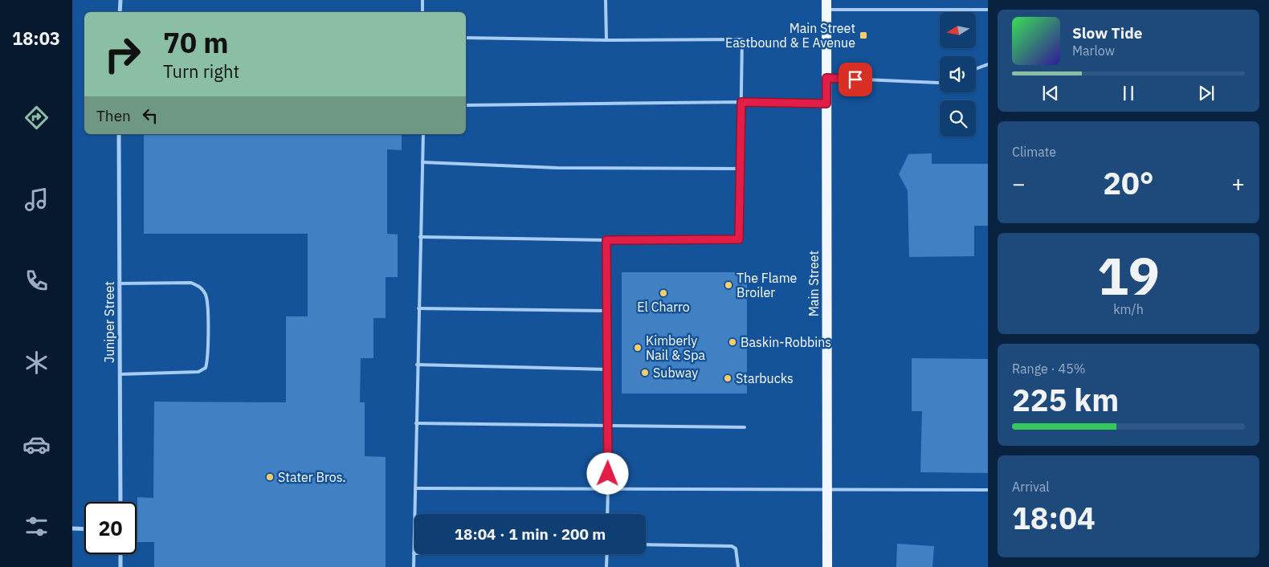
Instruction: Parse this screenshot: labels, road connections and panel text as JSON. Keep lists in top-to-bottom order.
{
  "streets": {
    "main road": ["Main Street"],
    "street": ["Juniper Street"]
  },
  "places": {
    "transit": ["Main Street Eastbound & E Avenue"],
    "other": [
      "The Flame Broiler",
      "El Charro",
      "Baskin-Robbins",
      "Kimberly Nail & Spa",
      "Subway",
      "Starbucks",
      "Stater Bros."
    ]
  },
  "north": "left",
  "page": {
    "tabs": "18:03",
    "turn": ["70 m", "Turn right"],
    "song": ["Slow Tide", "Marlow"],
    "then": "Then",
    "tile": [
      "Climate",
      ["19", "km/h"],
      ["Range · 45%", "225 km"],
      ["Arrival", "18:04"]
    ],
    "heat": ["−", "20°", "+"],
    "limit": "20",
    "trip": "18:04 · 1 min · 200 m"
  }
}
